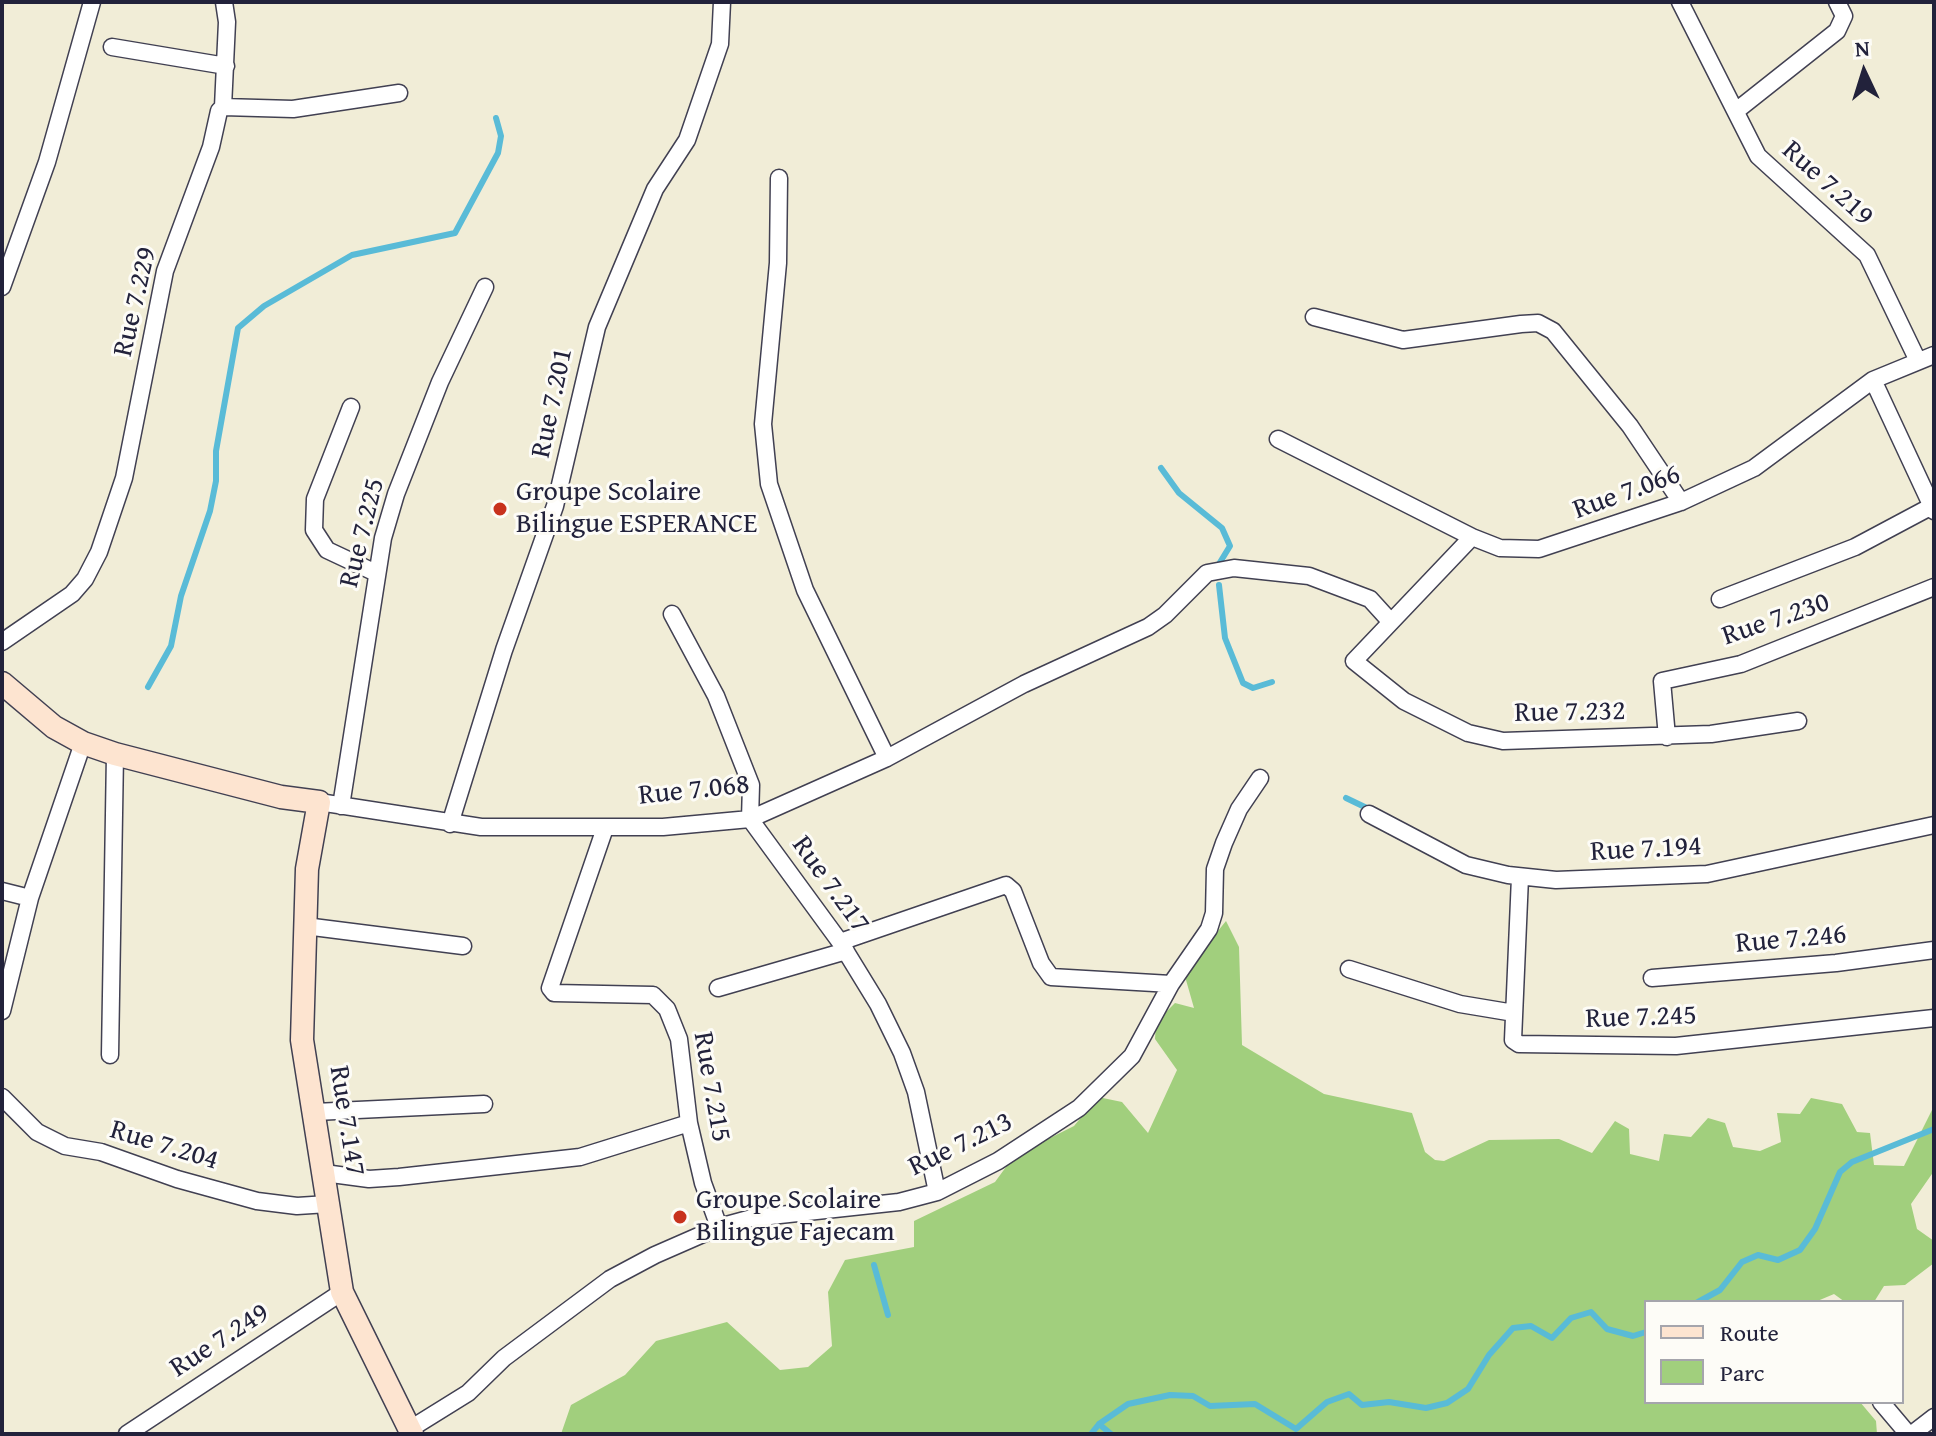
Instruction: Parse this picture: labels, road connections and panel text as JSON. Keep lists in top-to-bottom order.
{
  "streets": {
    "street": [
      "Rue 7.219",
      "Rue 7.229",
      "Rue 7.201",
      "Rue 7.066",
      "Rue 7.225",
      "Rue 7.230",
      "Rue 7.232",
      "Rue 7.068",
      "Rue 7.194",
      "Rue 7.217",
      "Rue 7.246",
      "Rue 7.245",
      "Rue 7.215",
      "Rue 7.147",
      "Rue 7.213",
      "Rue 7.204",
      "Rue 7.249"
    ]
  },
  "crossings": [
    ["Rue 7.219", "Rue 7.066"],
    ["Rue 7.201", "Rue 7.068"],
    ["Rue 7.225", "Rue 7.068"],
    ["Rue 7.225", "Rue 7.147"],
    ["Rue 7.230", "Rue 7.232"],
    ["Rue 7.232", "Rue 7.068"],
    ["Rue 7.068", "Rue 7.217"],
    ["Rue 7.068", "Rue 7.215"],
    ["Rue 7.068", "Rue 7.147"],
    ["Rue 7.194", "Rue 7.245"],
    ["Rue 7.217", "Rue 7.213"],
    ["Rue 7.215", "Rue 7.213"],
    ["Rue 7.147", "Rue 7.213"],
    ["Rue 7.147", "Rue 7.204"],
    ["Rue 7.147", "Rue 7.249"]
  ],
  "places": ["Groupe Scolaire Bilingue ESPERANCE", "Groupe Scolaire Bilingue Fajecam"],
  "legend": ["Route", "Parc"],
  "north": "top"
}
